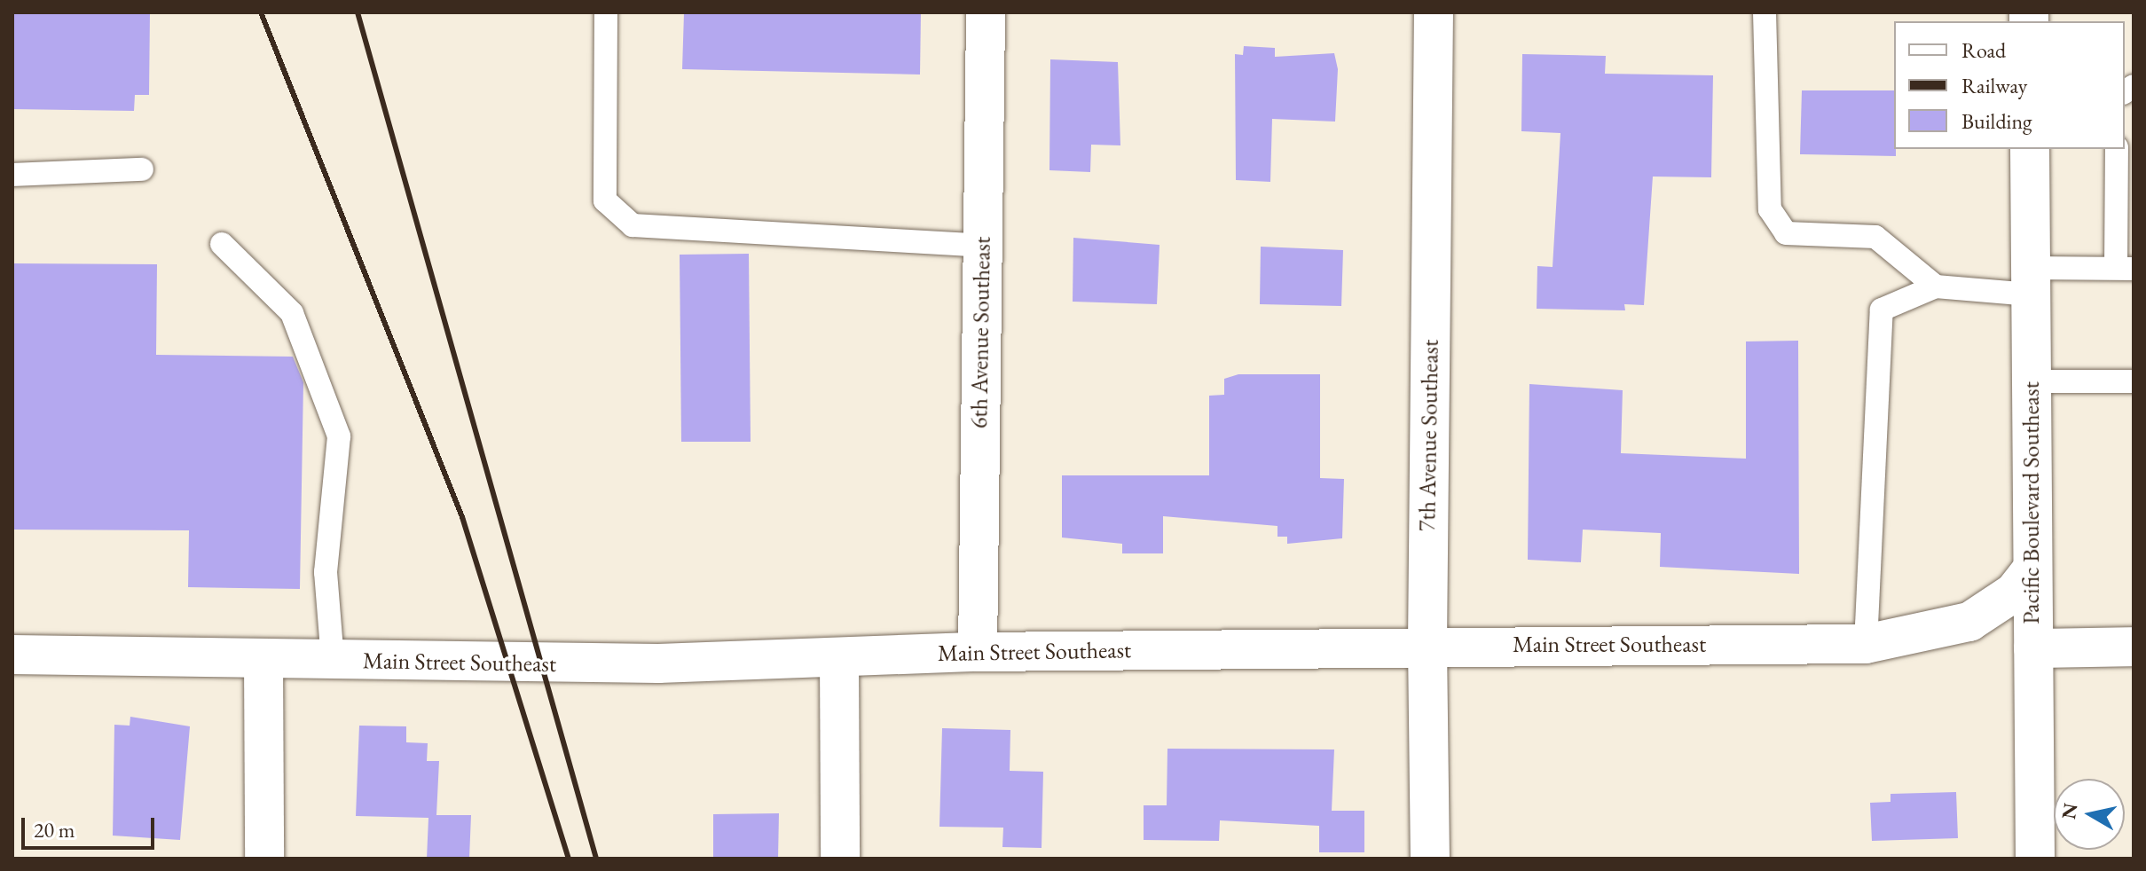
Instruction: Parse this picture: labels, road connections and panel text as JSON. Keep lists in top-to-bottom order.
{
  "streets": {
    "main road": [
      "6th Avenue Southeast",
      "7th Avenue Southeast",
      "Pacific Boulevard Southeast",
      "Main Street Southeast"
    ]
  },
  "crossings": [
    ["6th Avenue Southeast", "Main Street Southeast"],
    ["7th Avenue Southeast", "Main Street Southeast"],
    ["Pacific Boulevard Southeast", "Main Street Southeast"]
  ],
  "legend": ["Road", "Railway", "Building"],
  "scale_bar": "20 m",
  "north": "left"
}
